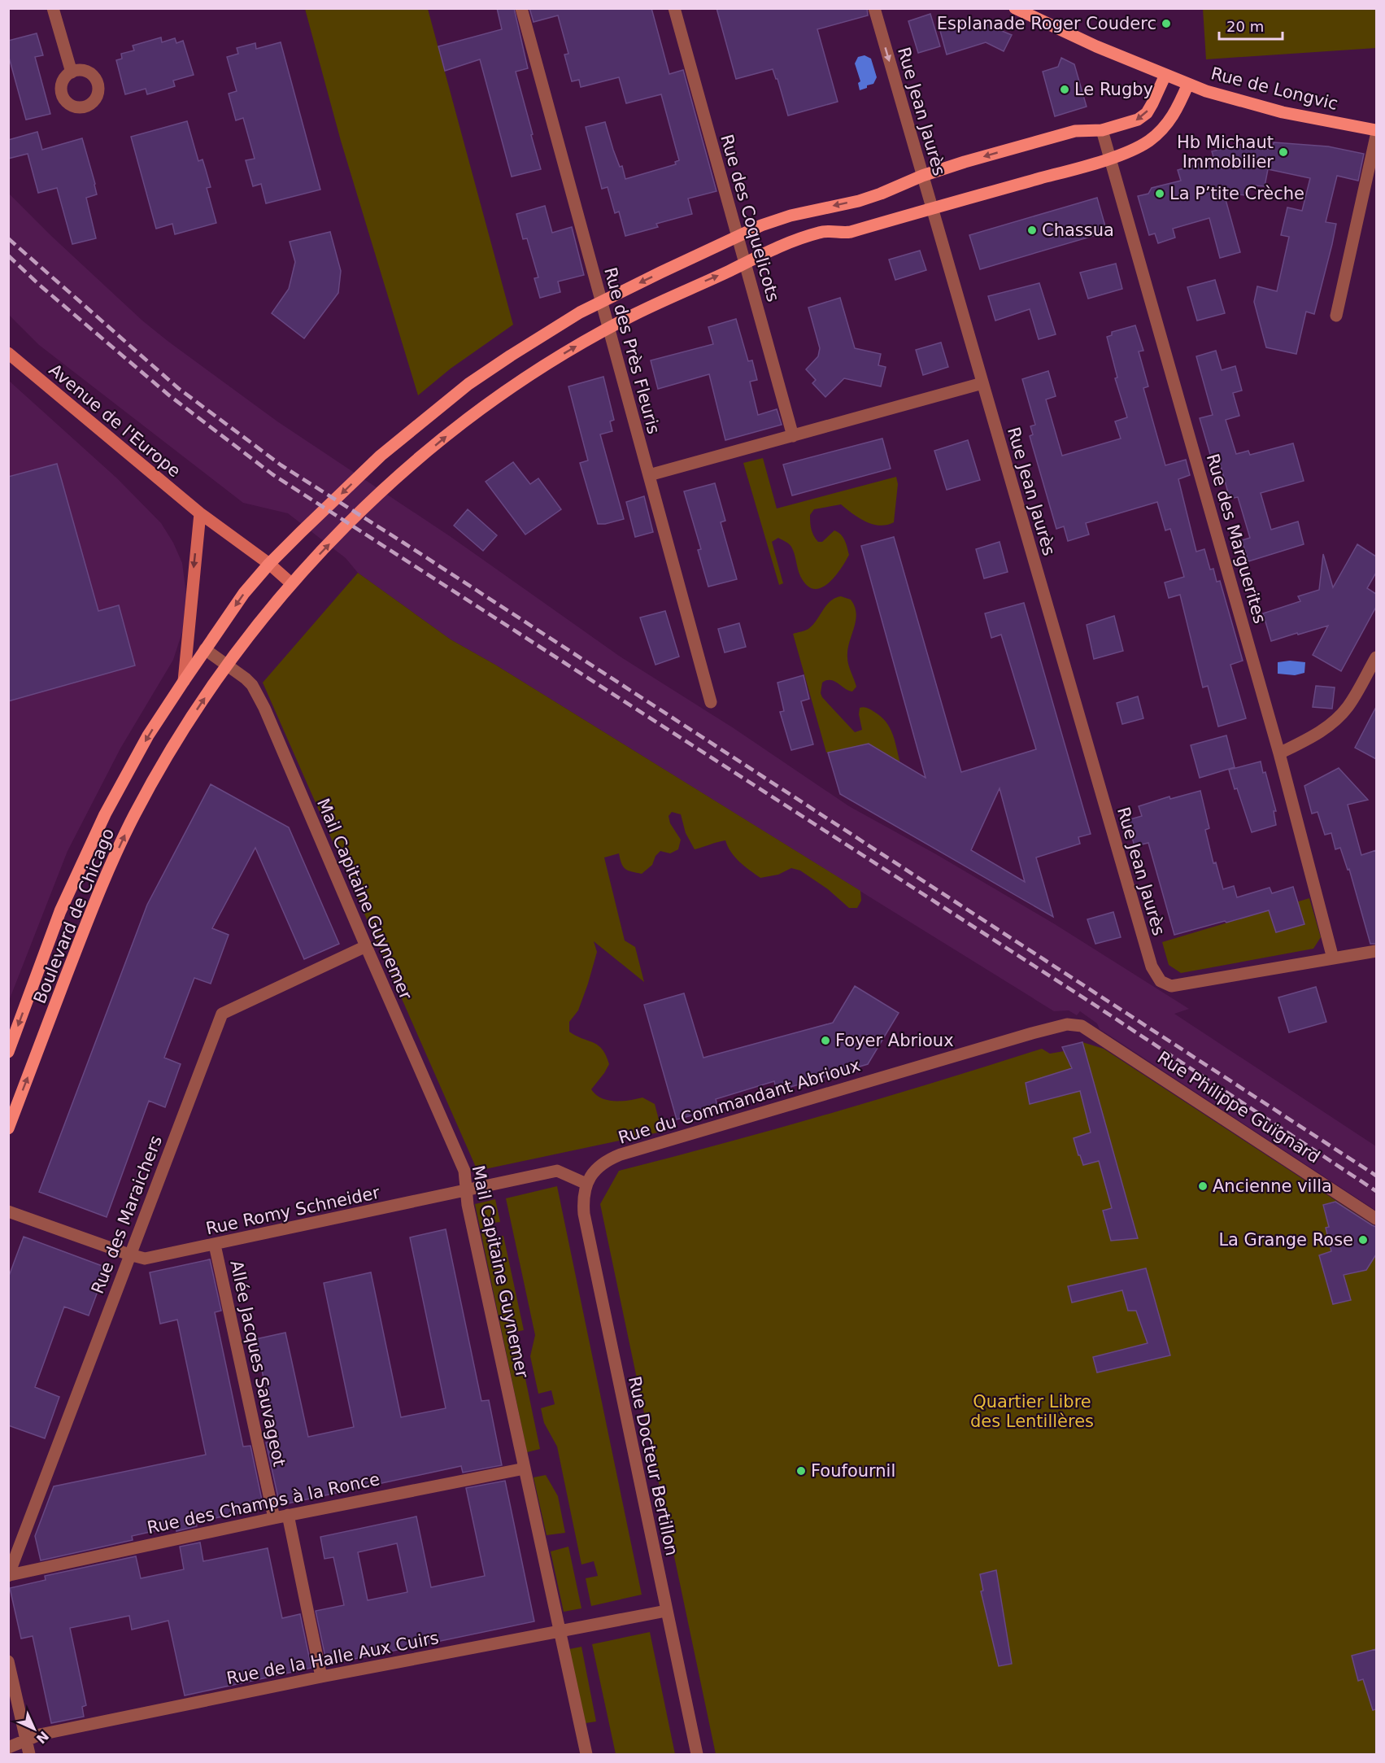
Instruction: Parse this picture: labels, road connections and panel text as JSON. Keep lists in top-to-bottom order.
{
  "streets": {
    "main road": ["Rue de Longvic", "Avenue de l'Europe", "Boulevard de Chicago"],
    "street": [
      "Rue Jean Jaurès",
      "Rue des Coquelicots",
      "Rue des Près Fleuris",
      "Rue des Marguerites",
      "Mail Capitaine Guynemer",
      "Rue du Commandant Abrioux",
      "Rue Philippe Guignard",
      "Rue Romy Schneider",
      "Rue des Maraichers",
      "Allée Jacques Sauvageot",
      "Rue Docteur Bertillon",
      "Rue des Champs à la Ronce",
      "Rue de la Halle Aux Cuirs"
    ]
  },
  "crossings": [
    ["Rue de Longvic", "Boulevard de Chicago"],
    ["Rue Jean Jaurès", "Rue des Marguerites"],
    ["Rue Jean Jaurès", "Boulevard de Chicago"],
    ["Rue des Coquelicots", "Boulevard de Chicago"],
    ["Rue des Près Fleuris", "Boulevard de Chicago"],
    ["Avenue de l'Europe", "Boulevard de Chicago"],
    ["Rue des Marguerites", "Boulevard de Chicago"],
    ["Mail Capitaine Guynemer", "Boulevard de Chicago"],
    ["Mail Capitaine Guynemer", "Rue Romy Schneider"],
    ["Mail Capitaine Guynemer", "Rue des Maraichers"],
    ["Mail Capitaine Guynemer", "Rue des Champs à la Ronce"],
    ["Mail Capitaine Guynemer", "Rue de la Halle Aux Cuirs"],
    ["Rue du Commandant Abrioux", "Rue Philippe Guignard"],
    ["Rue du Commandant Abrioux", "Rue Romy Schneider"],
    ["Rue du Commandant Abrioux", "Rue Docteur Bertillon"],
    ["Rue Romy Schneider", "Rue des Maraichers"],
    ["Rue Romy Schneider", "Allée Jacques Sauvageot"],
    ["Rue Romy Schneider", "Rue Docteur Bertillon"],
    ["Rue des Maraichers", "Rue des Champs à la Ronce"],
    ["Allée Jacques Sauvageot", "Rue des Champs à la Ronce"],
    ["Rue Docteur Bertillon", "Rue de la Halle Aux Cuirs"]
  ],
  "parks": ["Quartier Libre des Lentillères"],
  "places": [
    "Esplanade Roger Couderc",
    "Le Rugby",
    "Hb Michaut Immobilier",
    "La P’tite Crèche",
    "Chassua",
    "Foyer Abrioux",
    "Ancienne villa",
    "La Grange Rose",
    "Foufournil"
  ],
  "scale_bar": "20 m",
  "north": "bottom right"
}
